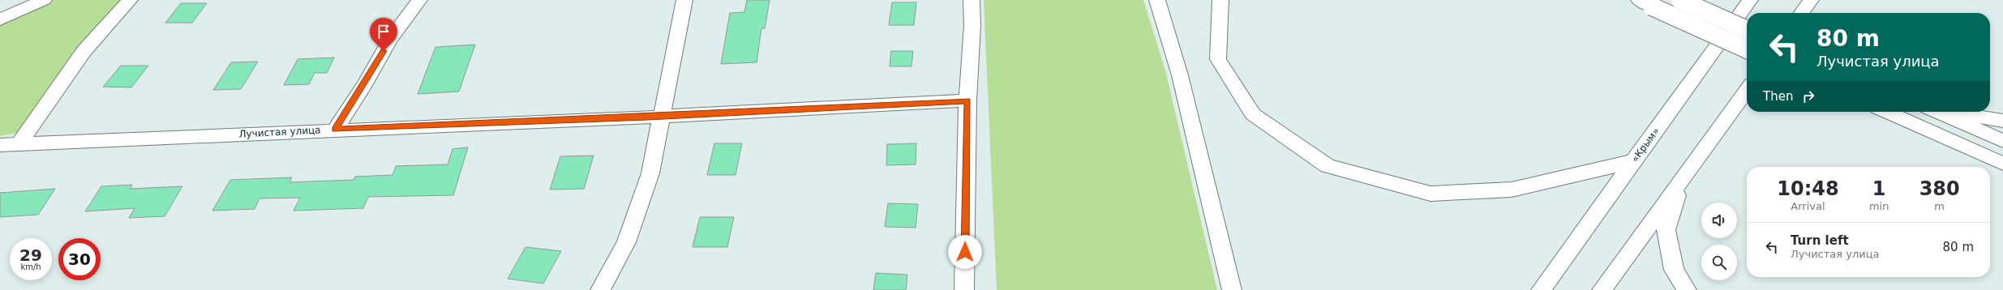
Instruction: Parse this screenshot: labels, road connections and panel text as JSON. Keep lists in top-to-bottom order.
{
  "streets": {
    "main road": ["Лучистая улица", "«Крым»"]
  },
  "page": {
    "turn": ["80 m", "Лучистая улица"],
    "then": "Then",
    "eta": [
      "10:48",
      "Arrival",
      "1",
      "min",
      "380",
      "m"
    ],
    "list": [
      {
        "name": "Turn left",
        "note": "Лучистая улица",
        "value": "80 m"
      }
    ],
    "speed": "29 km/h",
    "limit": "30"
  }
}
